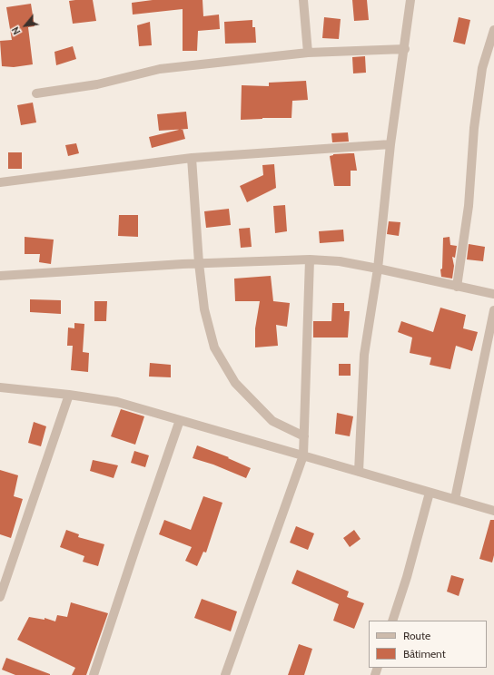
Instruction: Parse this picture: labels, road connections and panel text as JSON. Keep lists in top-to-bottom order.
{
  "legend": ["Route", "Bâtiment"],
  "north": "bottom left"
}
